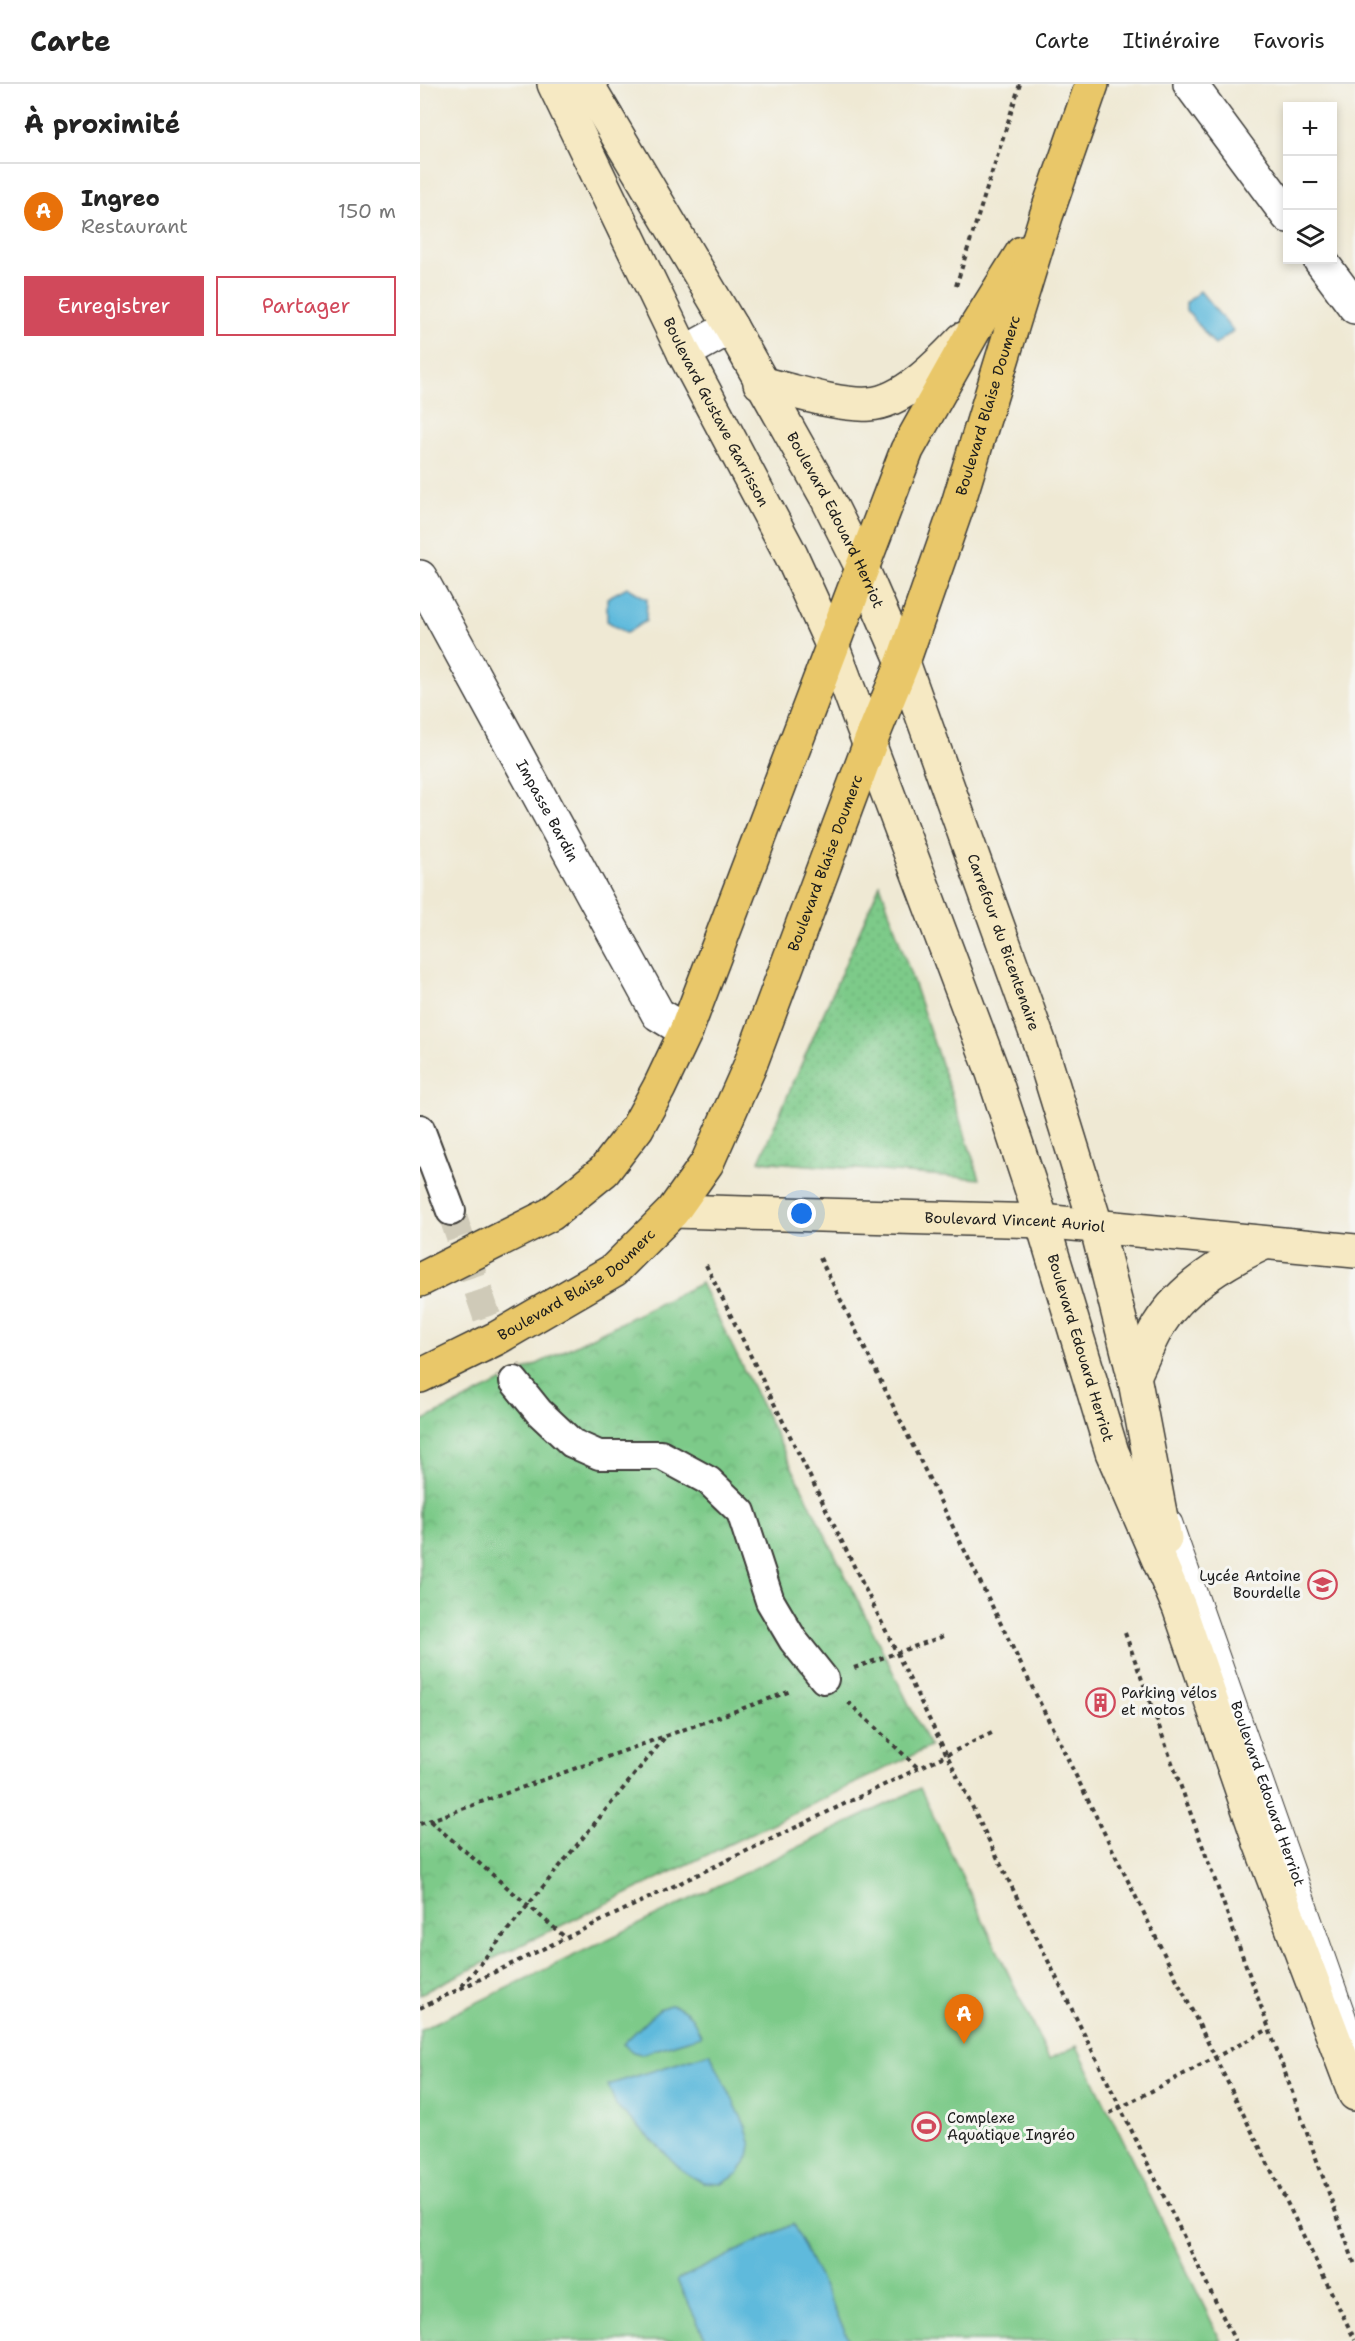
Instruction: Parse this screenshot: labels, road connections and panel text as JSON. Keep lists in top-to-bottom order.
{
  "streets": {
    "main road": [
      "Boulevard Blaise Doumerc",
      "Boulevard Gustave Garrisson",
      "Boulevard Edouard Herriot",
      "Carrefour du Bicentenaire",
      "Boulevard Vincent Auriol"
    ],
    "street": ["Impasse Bardin"]
  },
  "crossings": [
    ["Boulevard Blaise Doumerc", "Boulevard Gustave Garrisson"],
    ["Boulevard Blaise Doumerc", "Boulevard Edouard Herriot"],
    ["Boulevard Blaise Doumerc", "Impasse Bardin"],
    ["Boulevard Blaise Doumerc", "Carrefour du Bicentenaire"],
    ["Boulevard Blaise Doumerc", "Boulevard Vincent Auriol"],
    ["Boulevard Edouard Herriot", "Carrefour du Bicentenaire"],
    ["Boulevard Edouard Herriot", "Boulevard Vincent Auriol"],
    ["Carrefour du Bicentenaire", "Boulevard Vincent Auriol"]
  ],
  "places": {
    "school or university": ["Lycée Antoine Bourdelle"],
    "building": ["Parking vélos et motos"],
    "sports": ["Complexe Aquatique Ingréo"]
  },
  "page": {
    "header": "Carte",
    "nav": ["Carte", "Itinéraire", "Favoris"],
    "heading": "À proximité",
    "map_buttons": ["+", "−"],
    "list": [
      {
        "mark": "A",
        "name": "Ingreo",
        "note": "Restaurant",
        "value": "150 m"
      }
    ],
    "buttons": ["Enregistrer", "Partager"],
    "pins": "A"
  }
}
